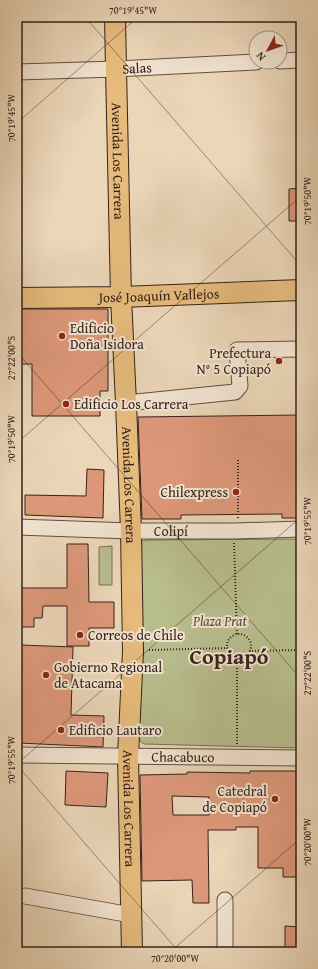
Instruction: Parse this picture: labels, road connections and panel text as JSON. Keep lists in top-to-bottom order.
{
  "streets": {
    "main road": ["Avenida Los Carrera", "José Joaquín Vallejos"],
    "street": ["Salas", "Colipí", "Chacabuco"]
  },
  "crossings": [
    ["Salas", "Avenida Los Carrera"],
    ["Avenida Los Carrera", "José Joaquín Vallejos"],
    ["Avenida Los Carrera", "Colipí"],
    ["Avenida Los Carrera", "Chacabuco"]
  ],
  "districts": ["Copiapó"],
  "parks": ["Plaza Prat"],
  "places": [
    "Edificio Doña Isidora",
    "Prefectura N° 5 Copiapó",
    "Edificio Los Carrera",
    "Chilexpress",
    "Correos de Chile",
    "Gobierno Regional de Atacama",
    "Edificio Lautaro",
    "Catedral de Copiapó"
  ],
  "north": "bottom left",
  "coordinates": [
    "70°19'45\"W",
    "70°19'50\"W",
    "27°22'00\"S",
    "70°19'55\"W",
    "70°20'00\"W"
  ]
}
